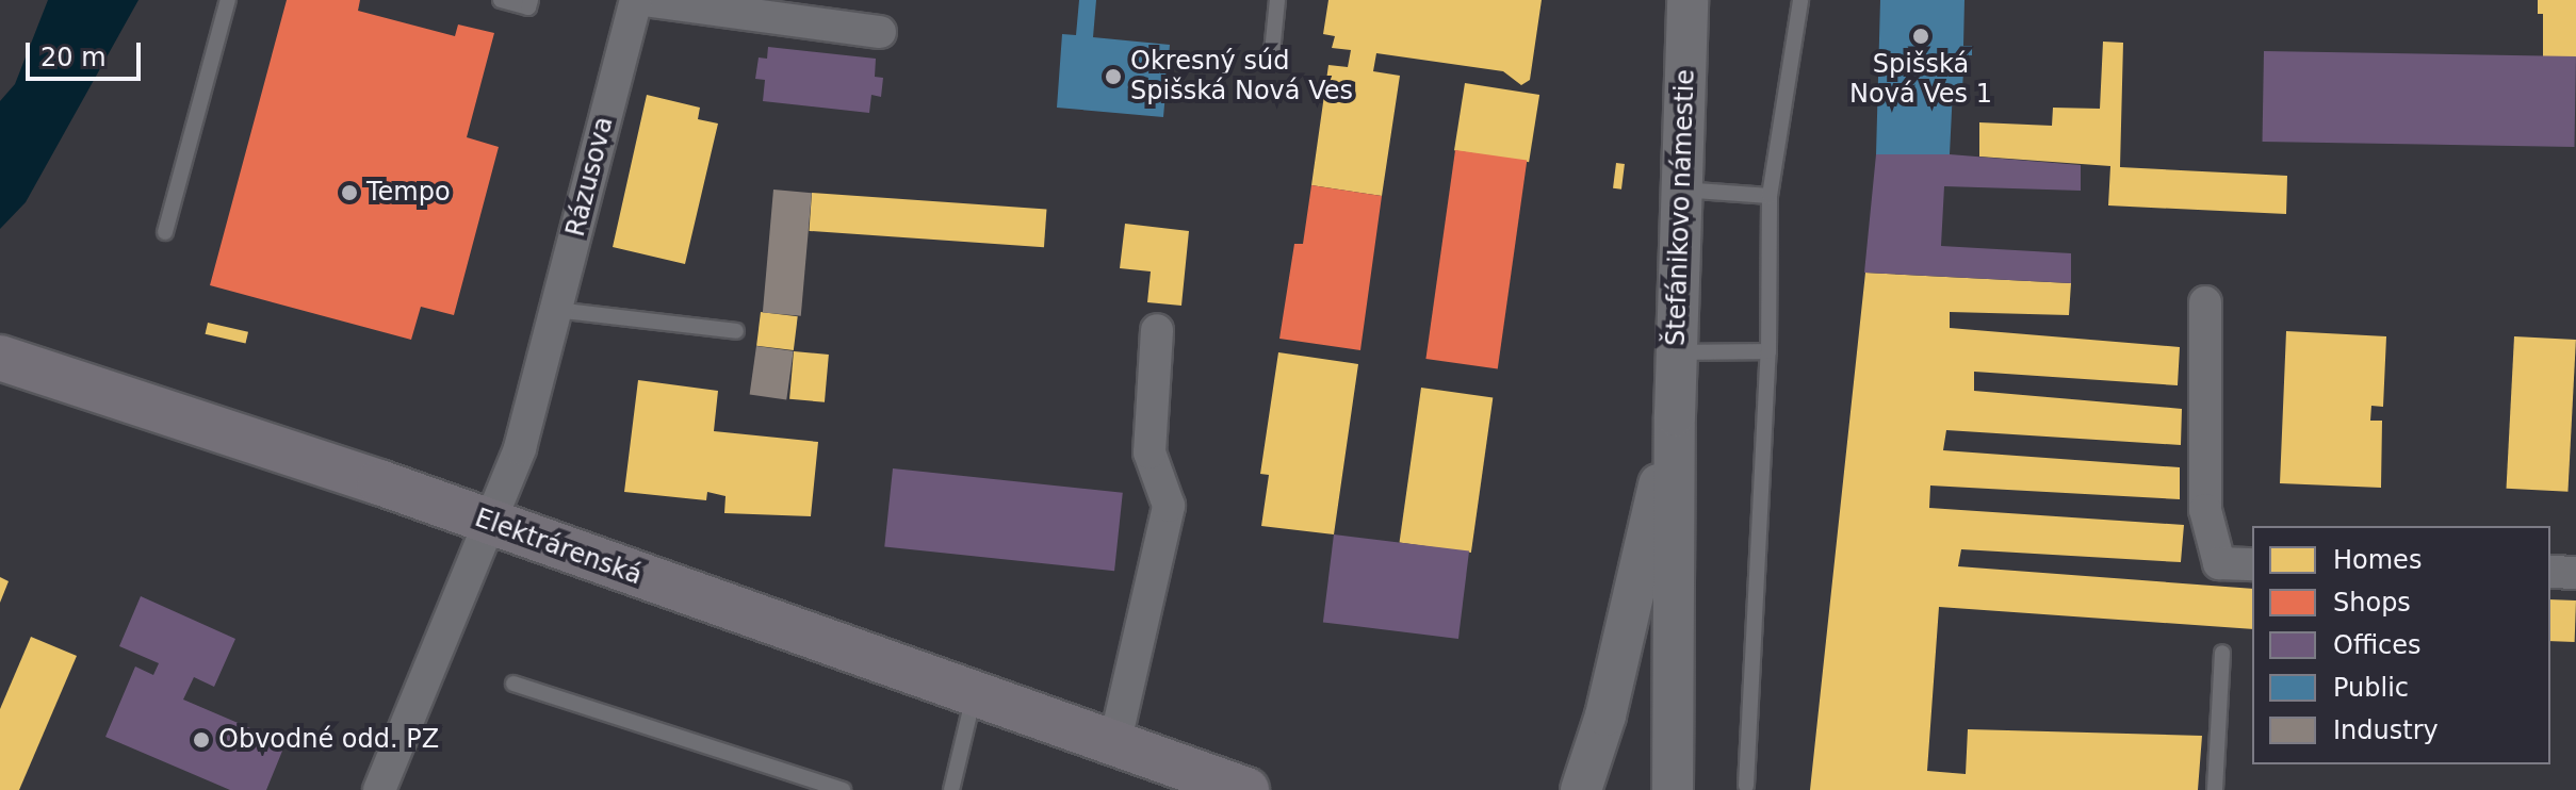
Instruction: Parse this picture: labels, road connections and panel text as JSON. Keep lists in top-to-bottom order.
{
  "streets": {
    "main road": ["Elektrárenská"],
    "street": ["Rázusova", "Štefánikovo námestie"]
  },
  "crossings": [
    ["Rázusova", "Elektrárenská"]
  ],
  "places": [
    "Spišská Nová Ves 1",
    "Okresný súd Spišská Nová Ves",
    "Tempo",
    "Obvodné odd. PZ"
  ],
  "legend": [
    "Homes",
    "Shops",
    "Offices",
    "Public",
    "Industry"
  ],
  "scale_bar": "20 m"
}
